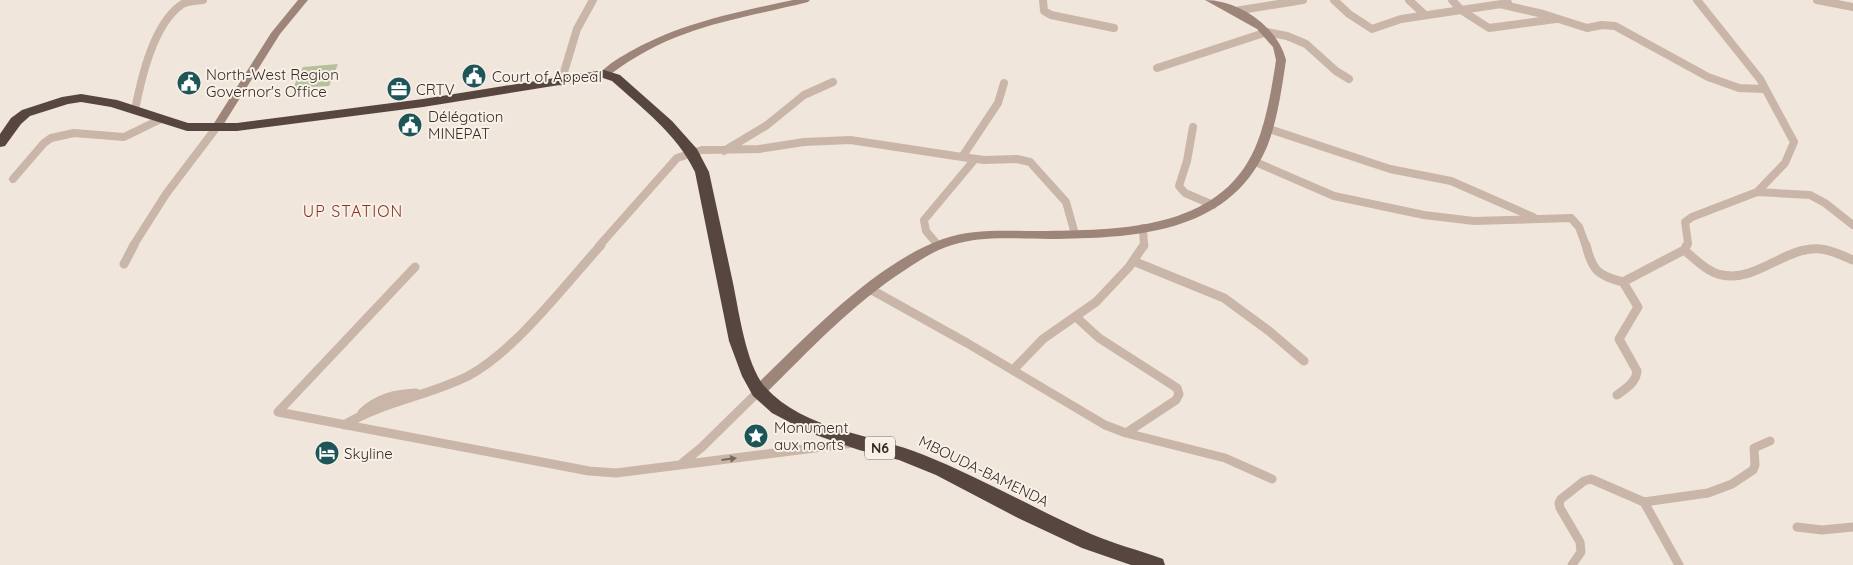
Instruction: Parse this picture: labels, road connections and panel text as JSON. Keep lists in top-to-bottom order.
{
  "streets": {
    "highway": ["N6", "MBOUDA-BAMENDA"]
  },
  "crossings": [
    ["N6", "MBOUDA-BAMENDA"]
  ],
  "districts": ["UP STATION"],
  "places": {
    "public building": ["Court of Appeal", "North-West Region Governor's Office", "Délégation MINEPAT"],
    "office": ["CRTV"],
    "place": ["Monument aux morts"],
    "hotel": ["Skyline"]
  }
}
